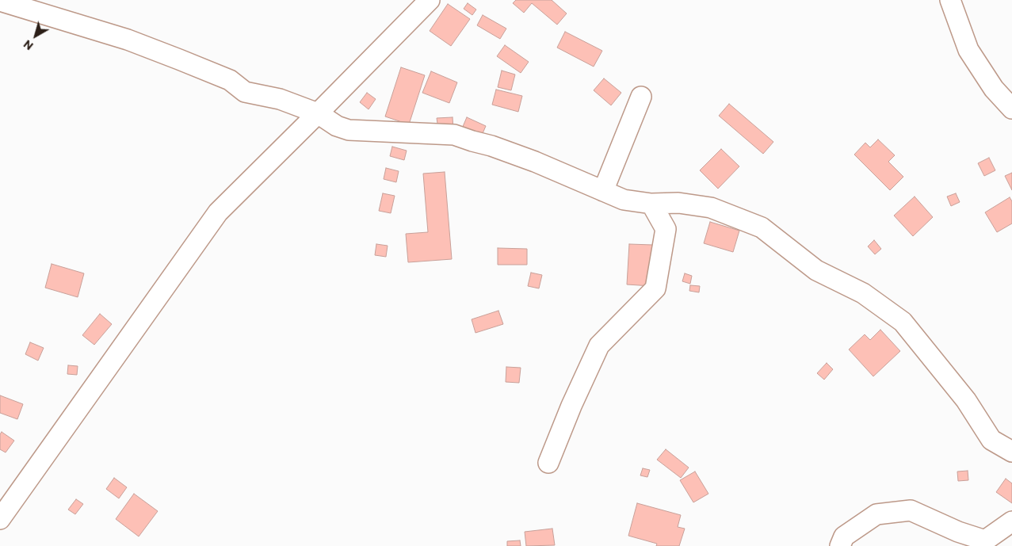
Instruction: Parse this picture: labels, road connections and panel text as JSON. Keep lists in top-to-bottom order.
{
  "north": "bottom left"
}
